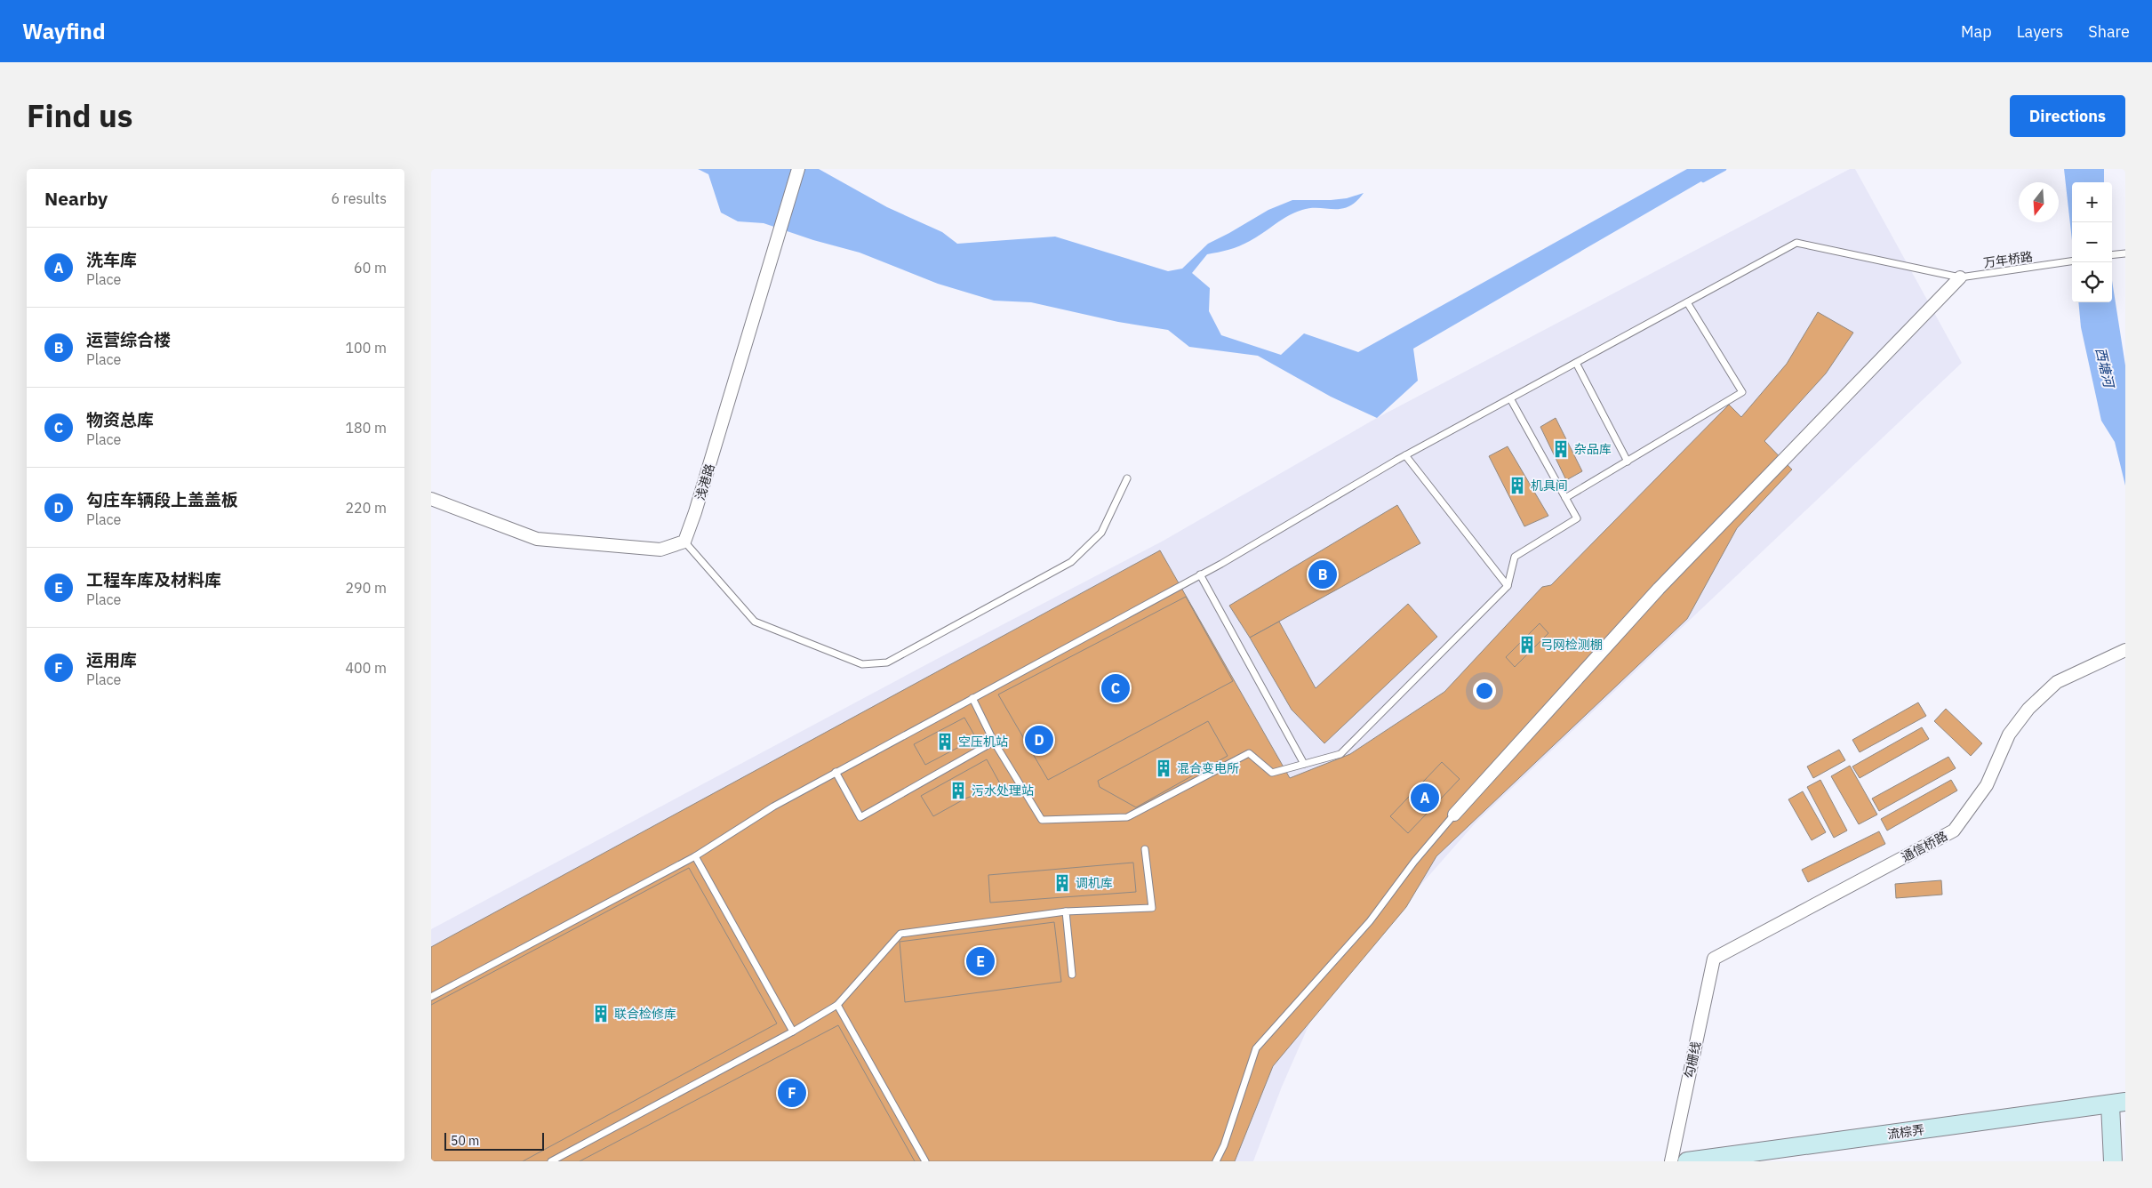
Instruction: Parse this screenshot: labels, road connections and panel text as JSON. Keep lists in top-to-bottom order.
{
  "streets": {
    "street": [
      "浅港路",
      "通信桥路",
      "勾栅线",
      "流棕弄"
    ],
    "lane": ["万年桥路"]
  },
  "crossings": [
    ["通信桥路", "勾栅线"]
  ],
  "water": ["西塘河"],
  "places": {
    "building": [
      "杂品库",
      "机具间",
      "弓网检测棚",
      "空压机站",
      "混合变电所",
      "污水处理站",
      "调机库",
      "联合检修库"
    ]
  },
  "scale_bar": "50 m",
  "north": "bottom",
  "page": {
    "header": "Wayfind",
    "nav": ["Map", "Layers", "Share"],
    "title": "Find us",
    "buttons": "Directions",
    "heading": ["Nearby", "6 results"],
    "map_buttons": ["+", "−"],
    "list": [
      {
        "mark": "A",
        "name": "洗车库",
        "note": "Place",
        "value": "60 m"
      },
      {
        "mark": "B",
        "name": "运营综合楼",
        "note": "Place",
        "value": "100 m"
      },
      {
        "mark": "C",
        "name": "物资总库",
        "note": "Place",
        "value": "180 m"
      },
      {
        "mark": "D",
        "name": "勾庄车辆段上盖盖板",
        "note": "Place",
        "value": "220 m"
      },
      {
        "mark": "E",
        "name": "工程车库及材料库",
        "note": "Place",
        "value": "290 m"
      },
      {
        "mark": "F",
        "name": "运用库",
        "note": "Place",
        "value": "400 m"
      }
    ],
    "pins": [
      "B",
      "C",
      "D",
      "A",
      "E",
      "F"
    ],
    "scale": "50 m"
  }
}
